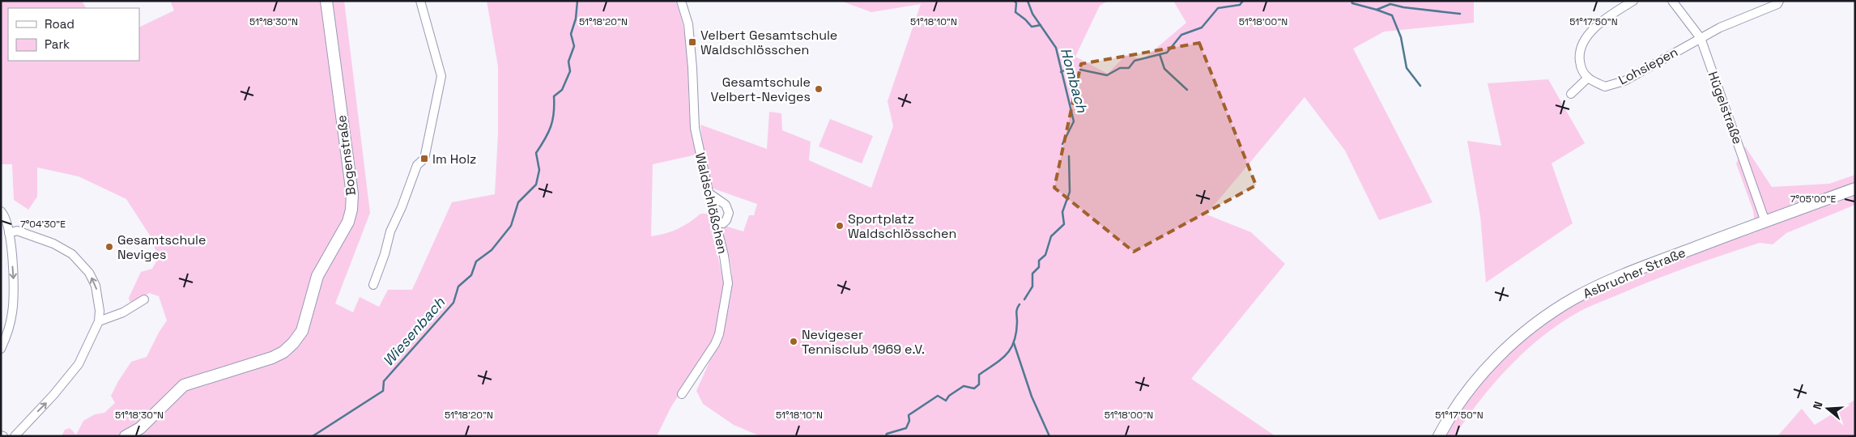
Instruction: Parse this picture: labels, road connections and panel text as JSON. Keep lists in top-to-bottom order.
{
  "streets": {
    "main road": ["Bogenstraße", "Asbrucher Straße"],
    "street": ["Lohsiepen", "Hügelstraße", "Waldschlößchen"]
  },
  "crossings": [
    ["Lohsiepen", "Hügelstraße"],
    ["Hügelstraße", "Asbrucher Straße"]
  ],
  "water": ["Hombach", "Wiesenbach"],
  "places": {
    "transit": ["Velbert Gesamtschule Waldschlösschen", "Im Holz"],
    "other": [
      "Gesamtschule Velbert-Neviges",
      "Sportplatz Waldschlösschen",
      "Gesamtschule Neviges",
      "Nevigeser Tennisclub 1969 e.V."
    ]
  },
  "legend": ["Road", "Park"],
  "north": "left",
  "coordinates": [
    "51°18'30\"N",
    "51°18'20\"N",
    "51°18'10\"N",
    "51°18'00\"N",
    "51°17'50\"N",
    "7°05'00\"E",
    "7°04'30\"E"
  ]
}
